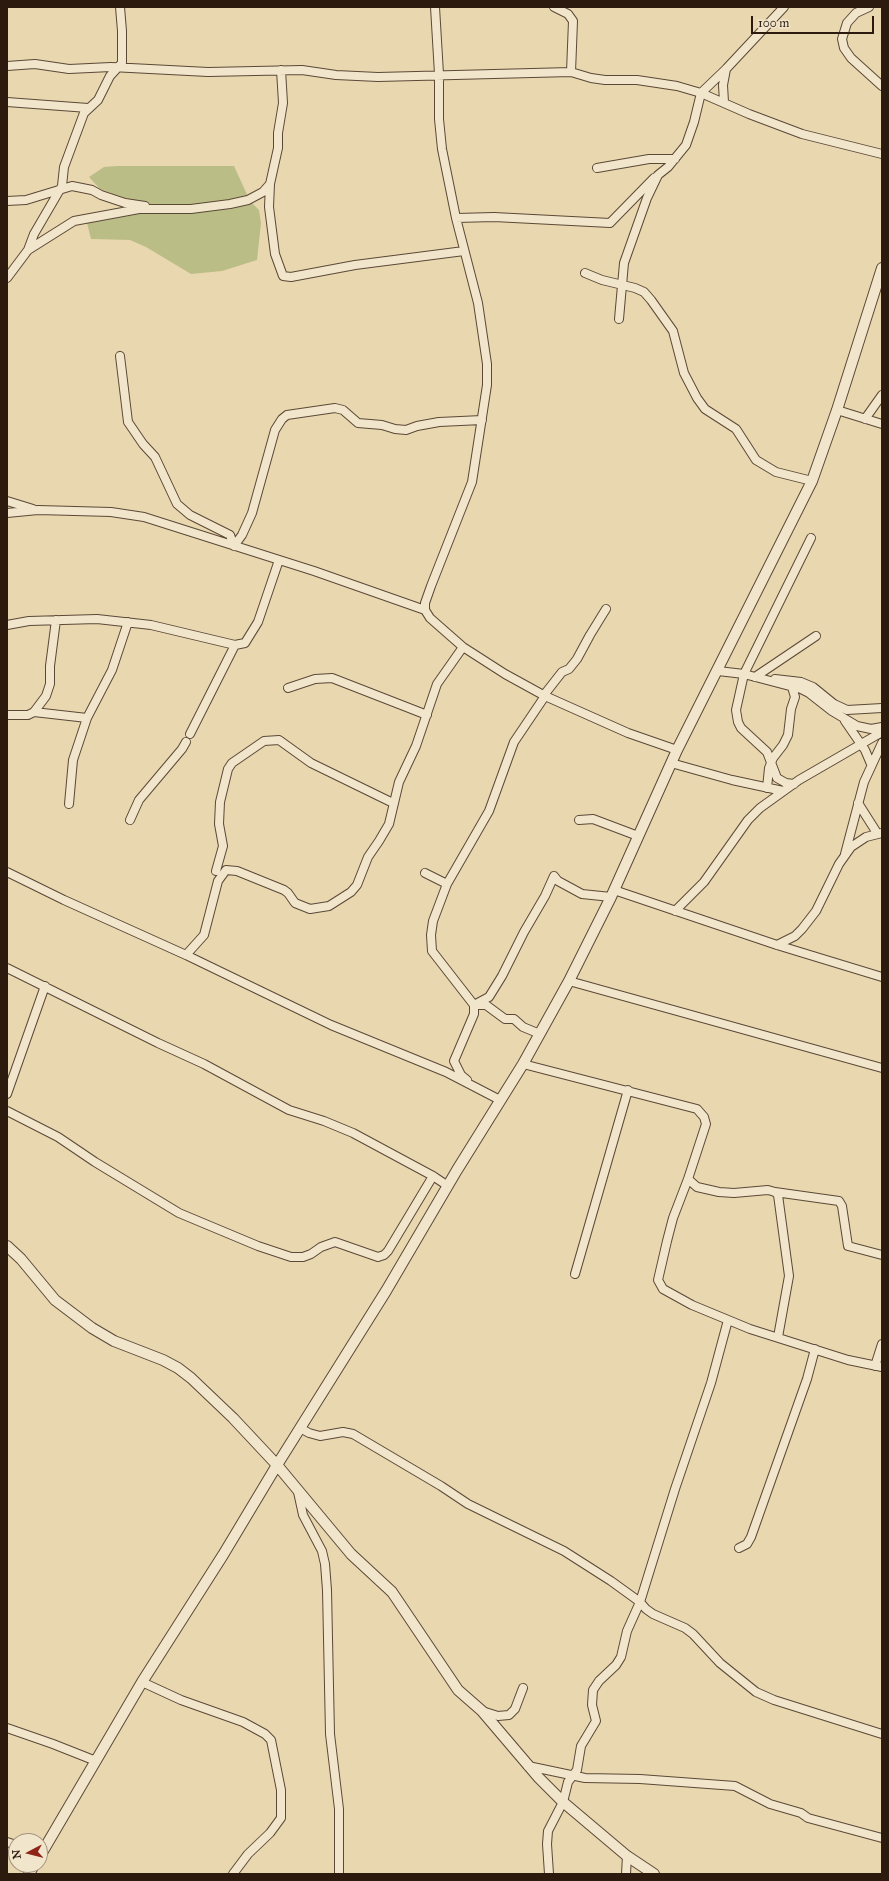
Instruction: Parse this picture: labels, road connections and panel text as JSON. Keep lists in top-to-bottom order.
{
  "scale_bar": "100 m",
  "north": "left"
}
